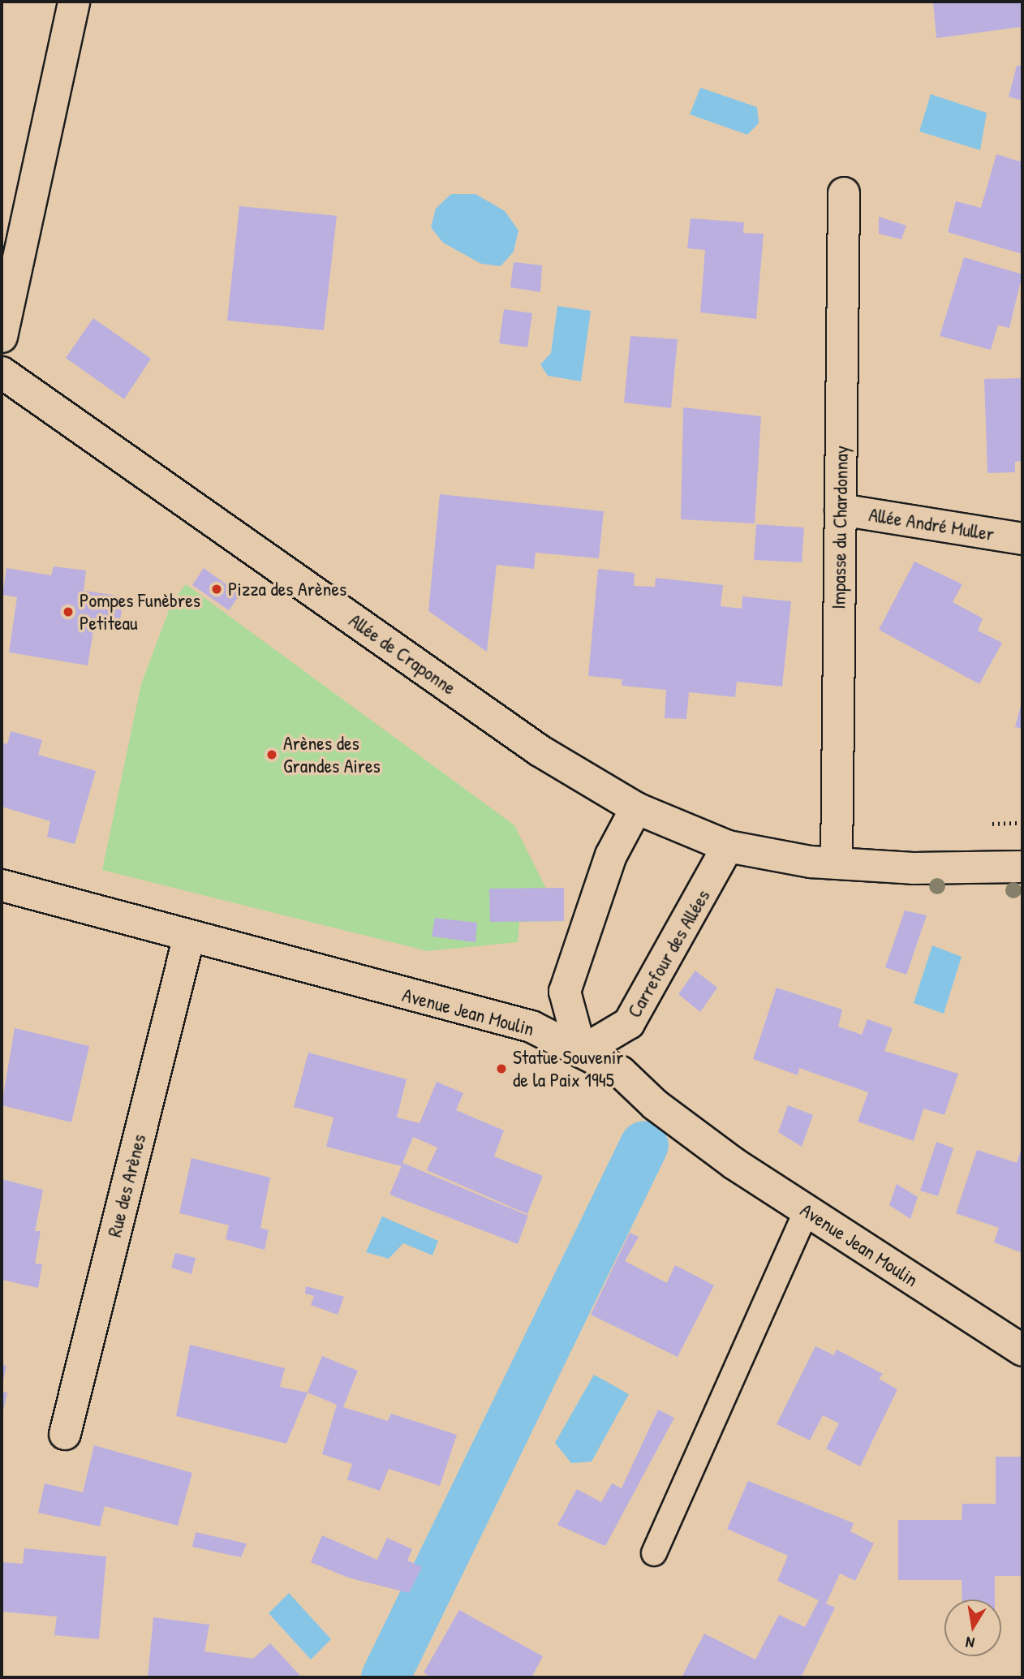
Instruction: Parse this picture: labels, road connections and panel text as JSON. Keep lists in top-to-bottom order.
{
  "streets": {
    "street": [
      "Allée André Muller",
      "Impasse du Chardonnay",
      "Allée de Craponne",
      "Carrefour des Allées",
      "Avenue Jean Moulin",
      "Rue des Arènes"
    ]
  },
  "crossings": [
    ["Allée André Muller", "Impasse du Chardonnay"],
    ["Impasse du Chardonnay", "Allée de Craponne"],
    ["Allée de Craponne", "Carrefour des Allées"],
    ["Carrefour des Allées", "Avenue Jean Moulin"],
    ["Avenue Jean Moulin", "Rue des Arènes"]
  ],
  "places": [
    "Pizza des Arènes",
    "Pompes Funèbres Petiteau",
    "Arènes des Grandes Aires",
    "Statue Souvenir de la Paix 1945"
  ],
  "north": "bottom"
}
